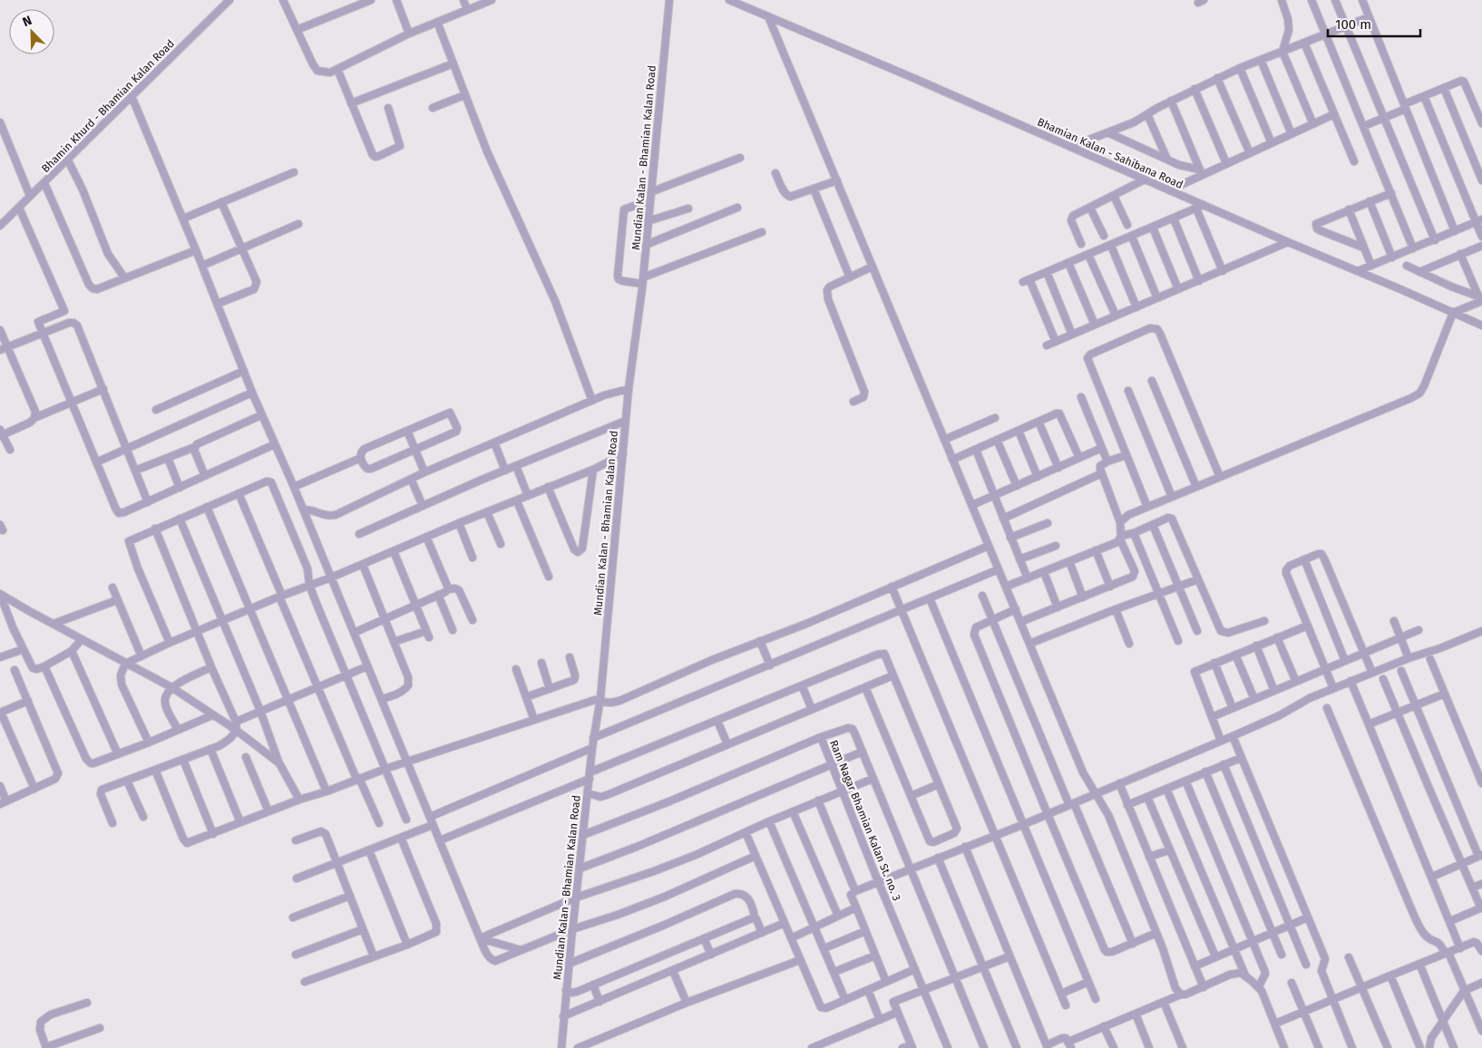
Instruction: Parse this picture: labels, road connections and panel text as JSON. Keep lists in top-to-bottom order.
{
  "streets": {
    "street": [
      "Bhamin Khurd - Bhamian Kalan Road",
      "Bhamian Kalan - Sahibana Road",
      "Mundian Kalan - Bhamian Kalan Road",
      "Ram Nagar Bhamian Kalan St. no. 3"
    ]
  },
  "crossings": [
    ["Mundian Kalan - Bhamian Kalan Road", "Ram Nagar Bhamian Kalan St. no. 3"]
  ],
  "scale_bar": "100 m",
  "north": "top left"
}
